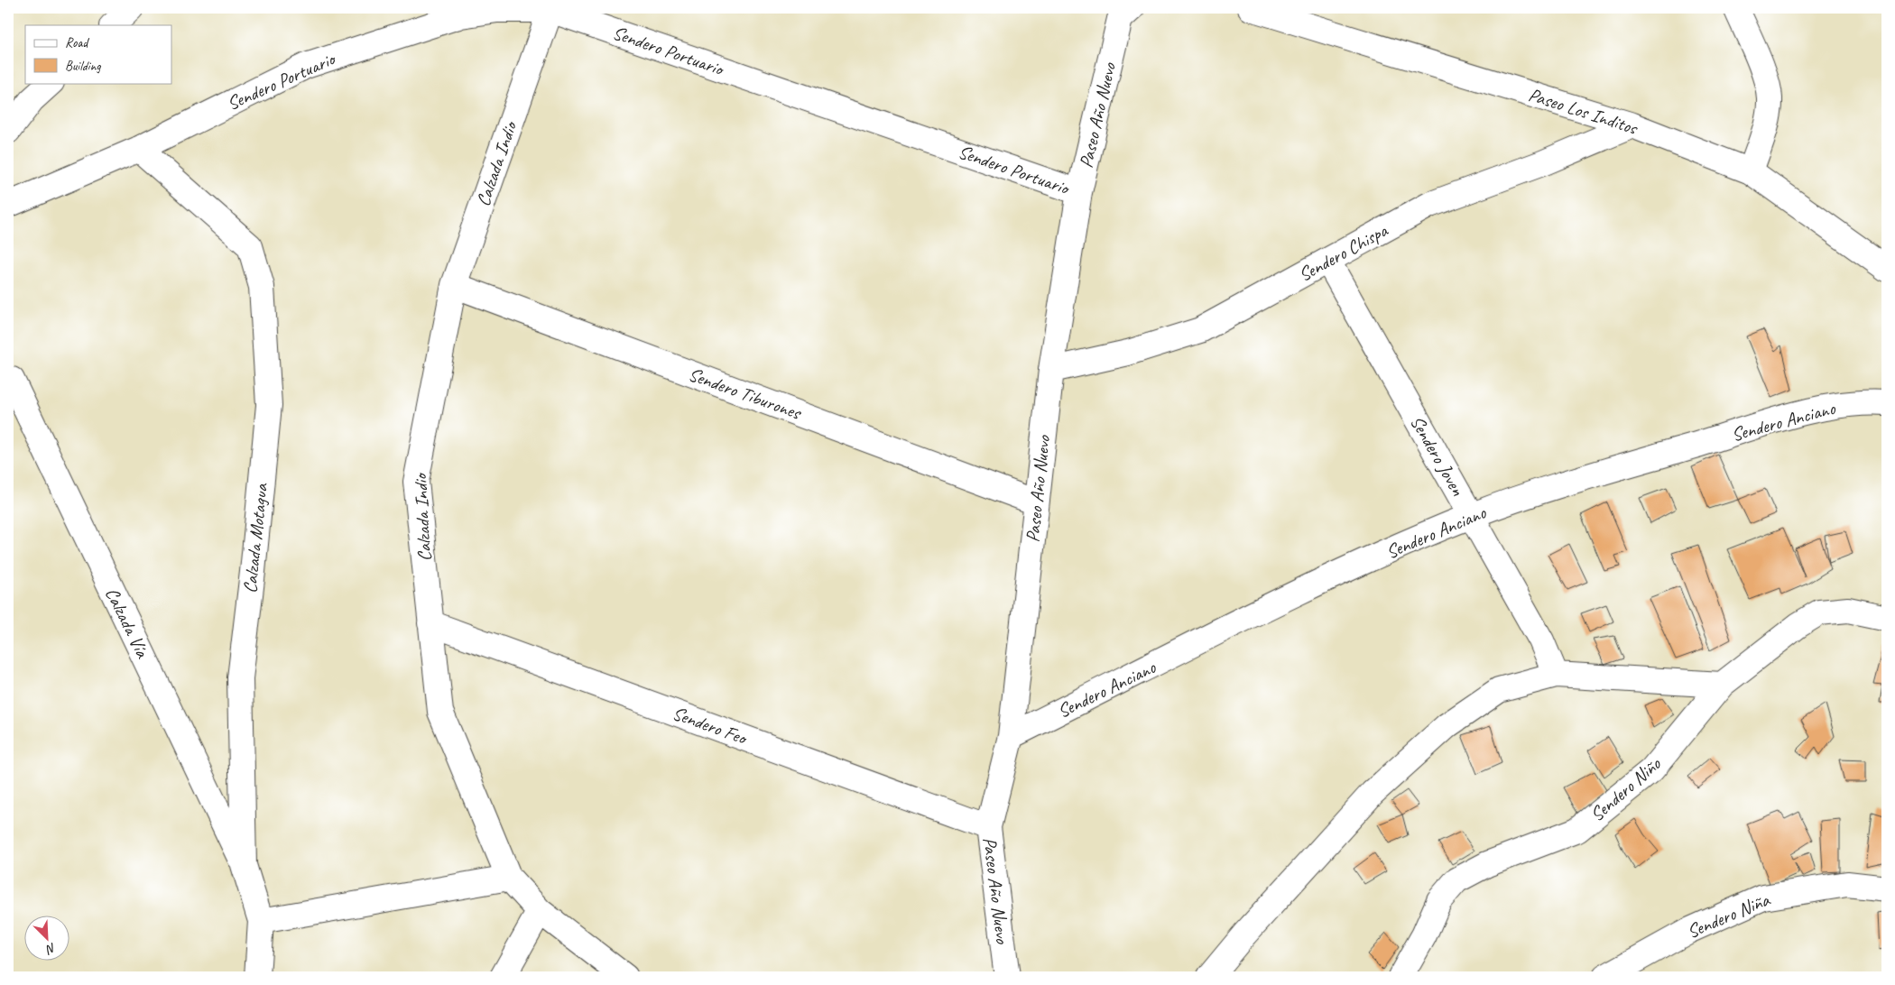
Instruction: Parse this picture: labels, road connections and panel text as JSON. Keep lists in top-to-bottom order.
{
  "streets": {
    "street": [
      "Sendero Portuario",
      "Paseo Los Inditos",
      "Paseo Año Nuevo",
      "Calzada Indio",
      "Sendero Chispa",
      "Sendero Tiburones",
      "Sendero Anciano",
      "Sendero Joven",
      "Calzada Motagua",
      "Calzada Vía",
      "Sendero Feo",
      "Sendero Niño",
      "Sendero Niña"
    ]
  },
  "crossings": [
    ["Sendero Portuario", "Paseo Año Nuevo"],
    ["Sendero Portuario", "Calzada Indio"],
    ["Sendero Portuario", "Calzada Motagua"],
    ["Paseo Los Inditos", "Sendero Chispa"],
    ["Paseo Año Nuevo", "Sendero Chispa"],
    ["Paseo Año Nuevo", "Sendero Tiburones"],
    ["Paseo Año Nuevo", "Sendero Anciano"],
    ["Paseo Año Nuevo", "Sendero Feo"],
    ["Calzada Indio", "Sendero Tiburones"],
    ["Calzada Indio", "Sendero Feo"],
    ["Sendero Chispa", "Sendero Joven"],
    ["Sendero Anciano", "Sendero Joven"],
    ["Calzada Motagua", "Calzada Vía"]
  ],
  "legend": ["Road", "Building"],
  "north": "bottom right"
}
